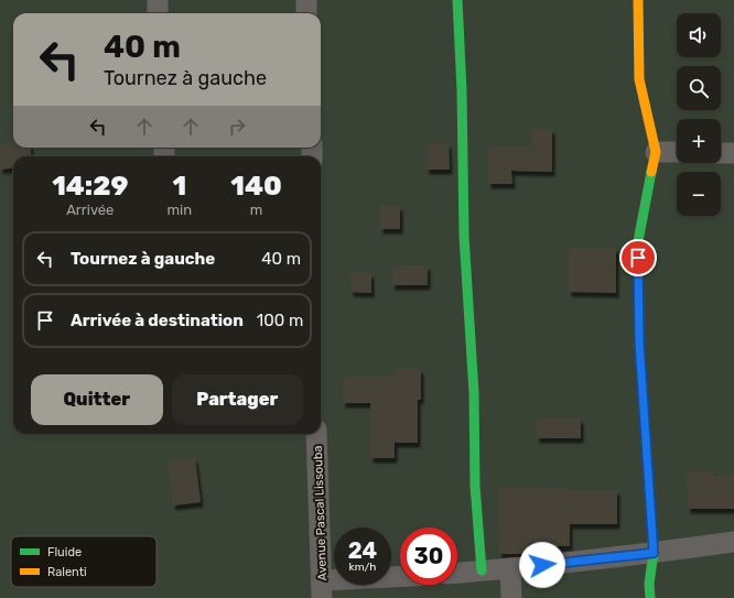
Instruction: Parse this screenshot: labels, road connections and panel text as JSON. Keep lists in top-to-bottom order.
{
  "streets": {
    "street": ["Avenue Pascal Lissouba"]
  },
  "legend": ["Fluide", "Ralenti"],
  "page": {
    "map_buttons": ["+", "−"],
    "turn": ["40 m", "Tournez à gauche"],
    "eta": [
      "14:29",
      "Arrivée",
      "1",
      "min",
      "140",
      "m"
    ],
    "list": [
      {
        "name": "Tournez à gauche",
        "value": "40 m"
      },
      {
        "name": "Arrivée à destination",
        "value": "100 m"
      }
    ],
    "buttons": ["Quitter", "Partager"],
    "speed": "24 km/h",
    "limit": "30"
  }
}
